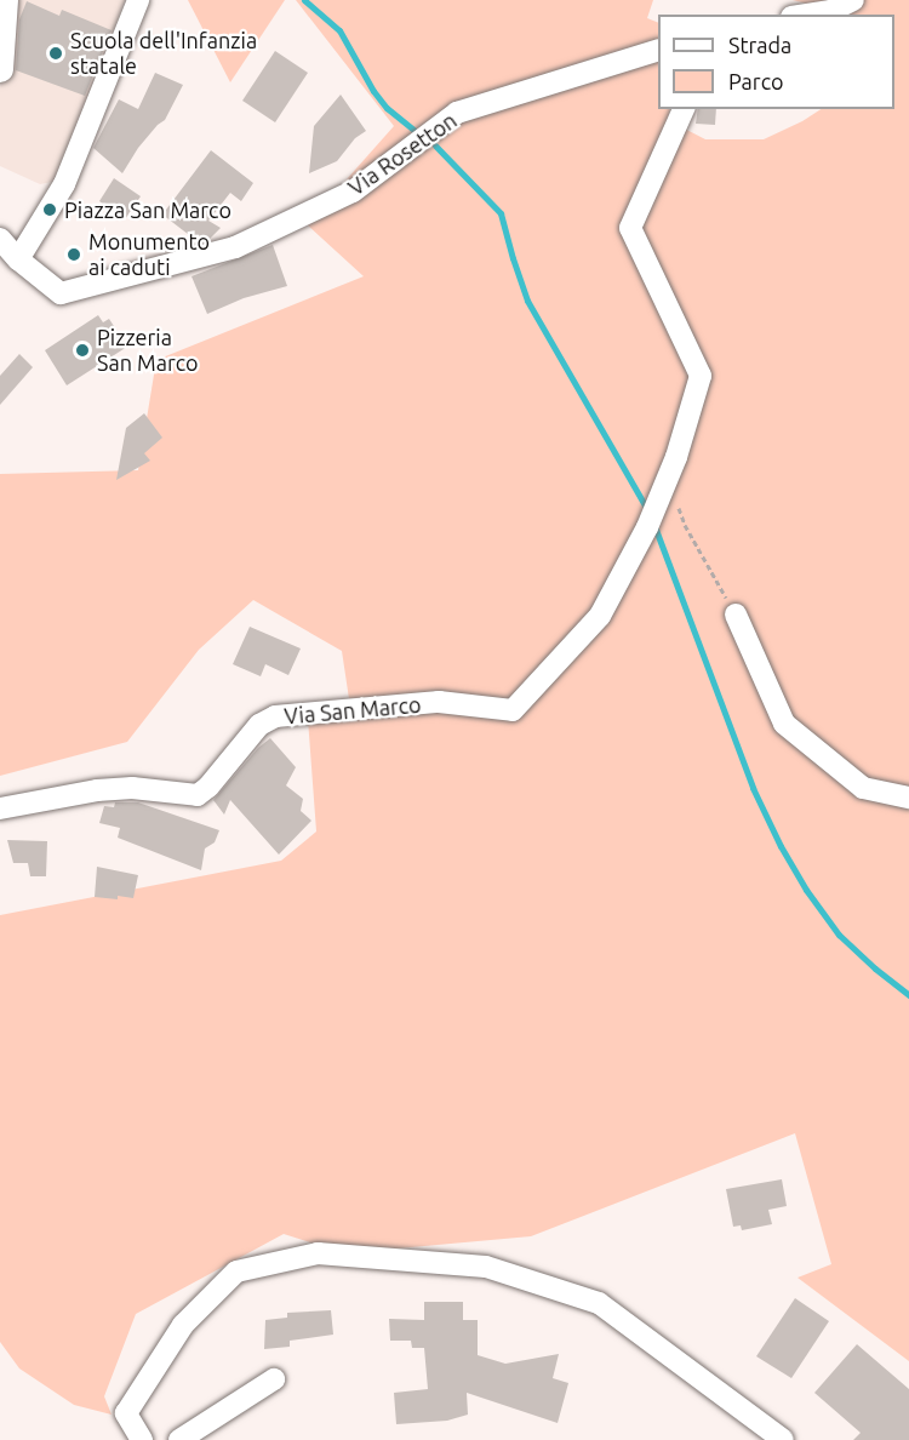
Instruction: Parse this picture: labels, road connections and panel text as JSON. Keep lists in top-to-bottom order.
{
  "streets": {
    "street": ["Via Rosetton", "Via San Marco"]
  },
  "places": [
    "Scuola dell'Infanzia statale",
    "Piazza San Marco",
    "Monumento ai caduti",
    "Pizzeria San Marco"
  ],
  "legend": ["Strada", "Parco"]
}
